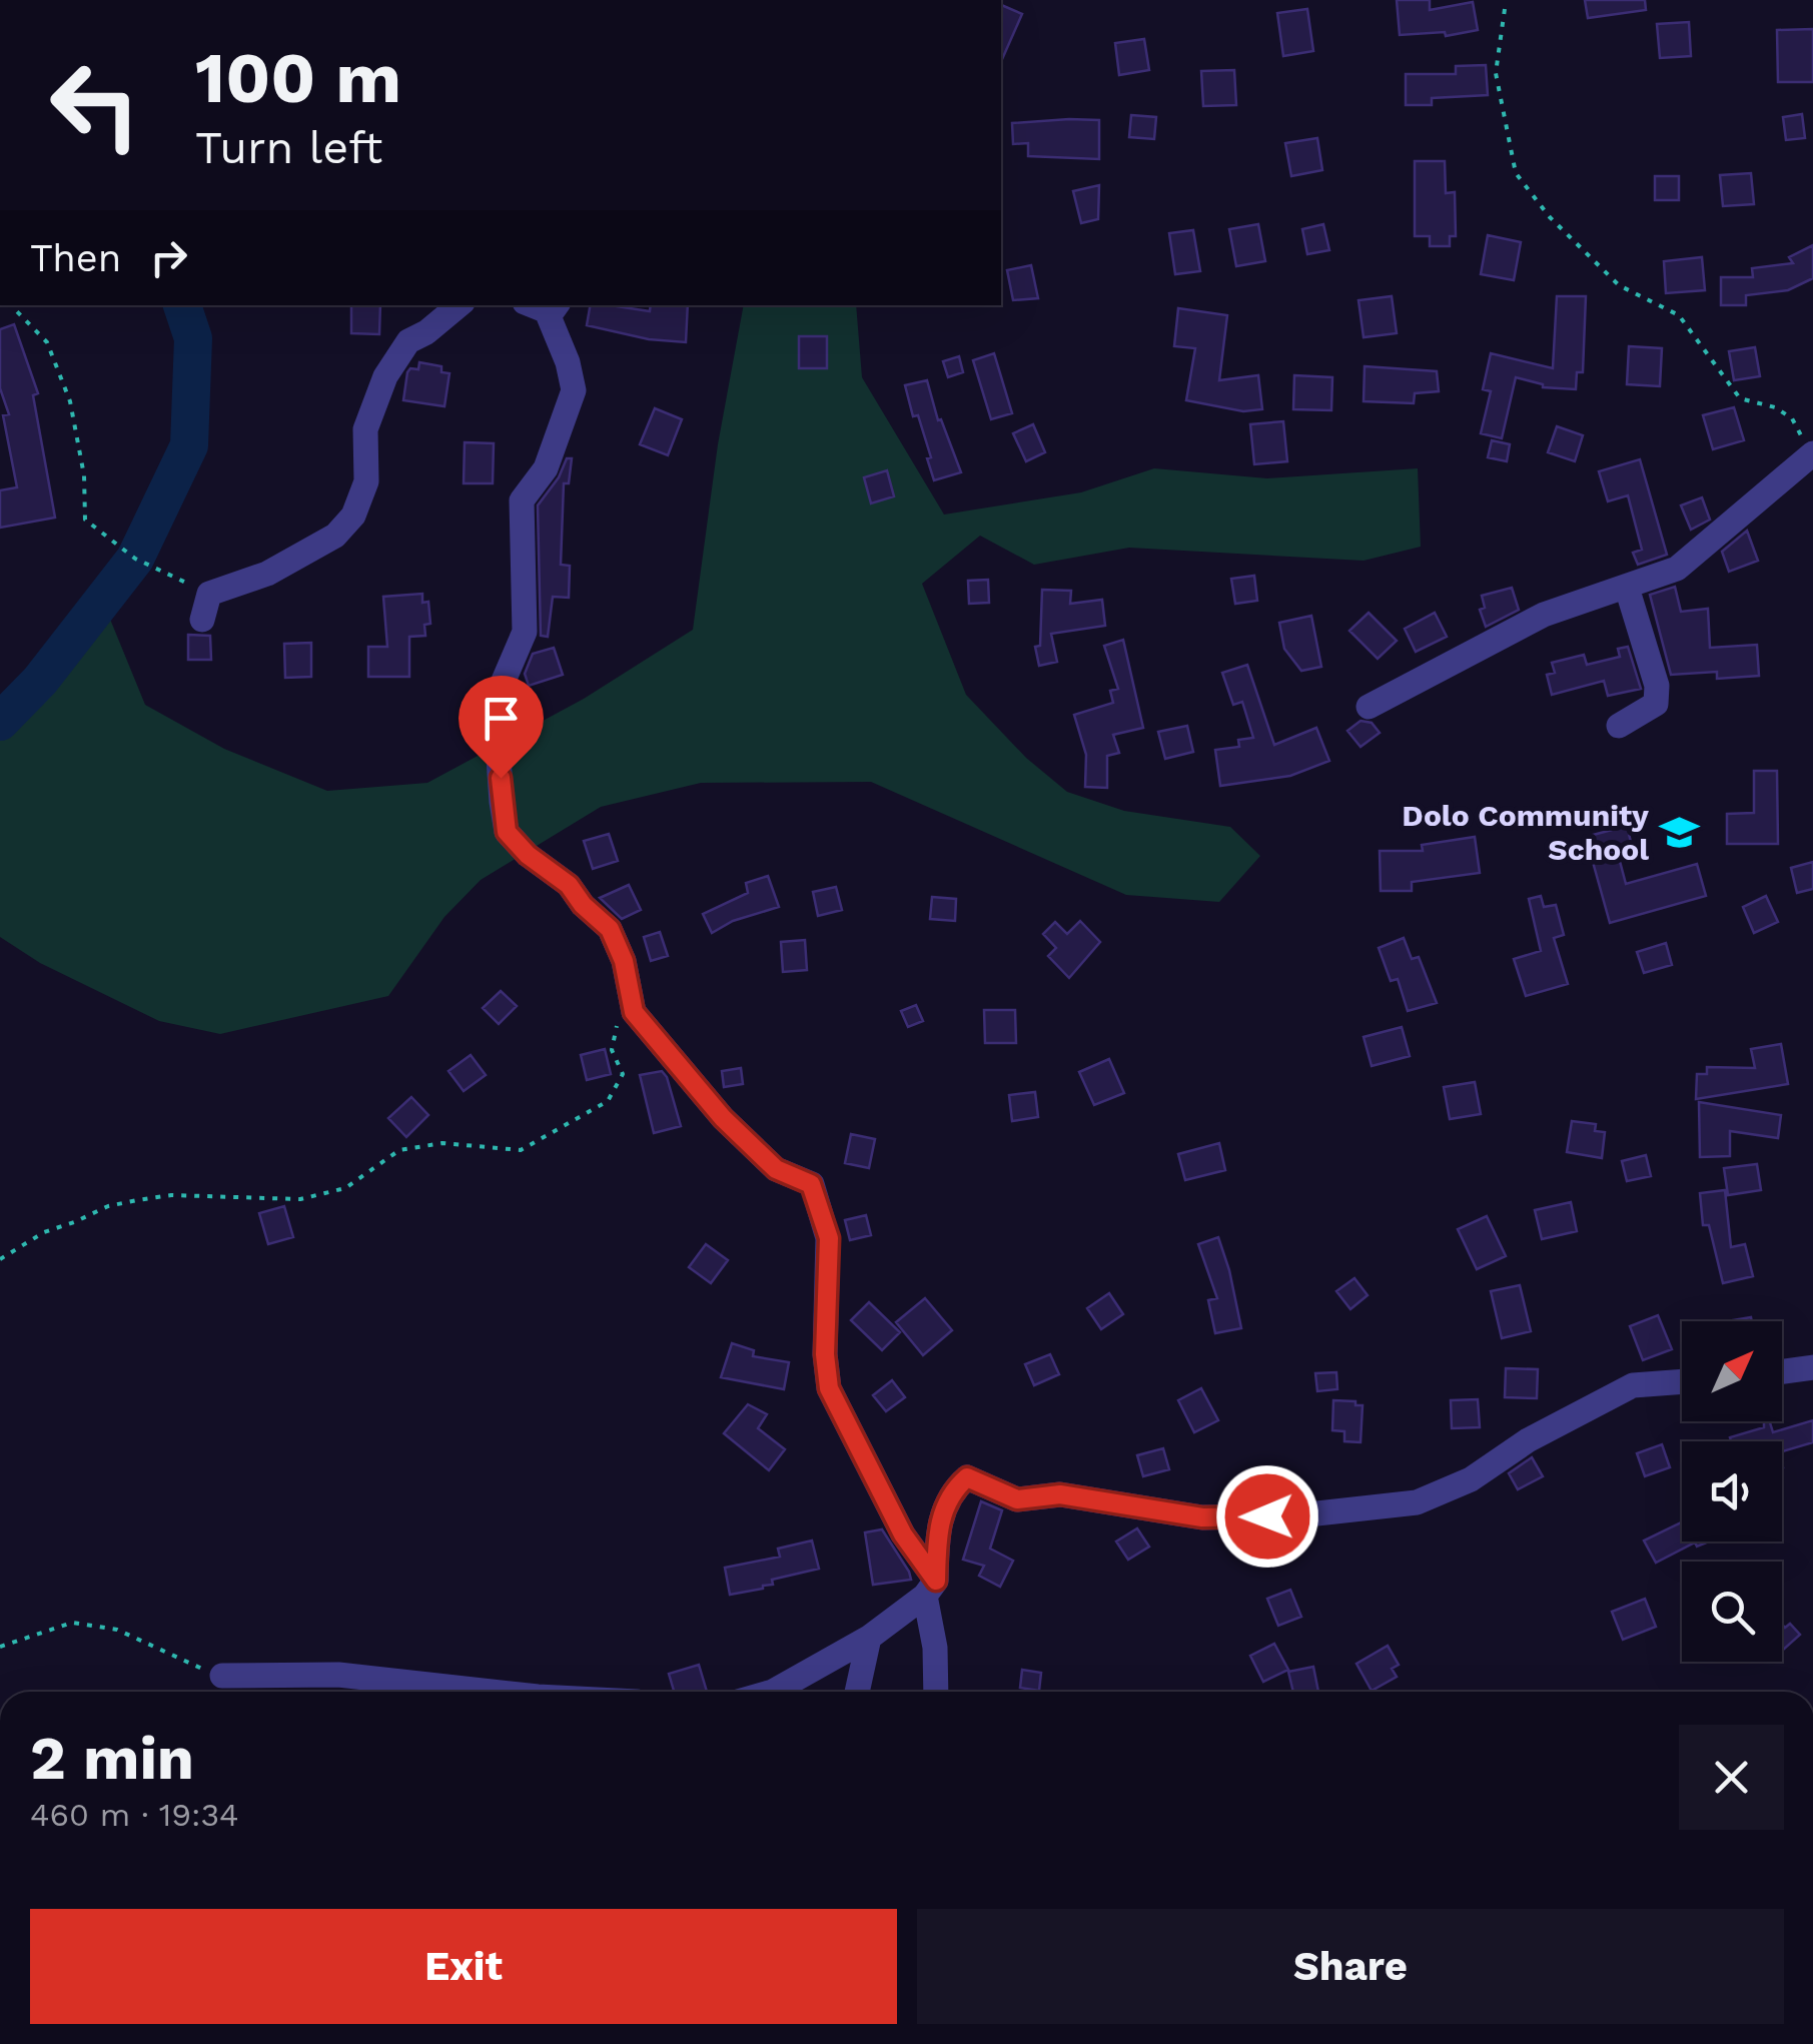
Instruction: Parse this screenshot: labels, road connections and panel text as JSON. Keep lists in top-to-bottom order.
{
  "places": {
    "school or university": ["Dolo Community School"]
  },
  "north": "top right",
  "page": {
    "turn": ["100 m", "Turn left"],
    "then": "Then",
    "heading": ["2 min", "460 m · 19:34"],
    "buttons": ["Exit", "Share"]
  }
}
